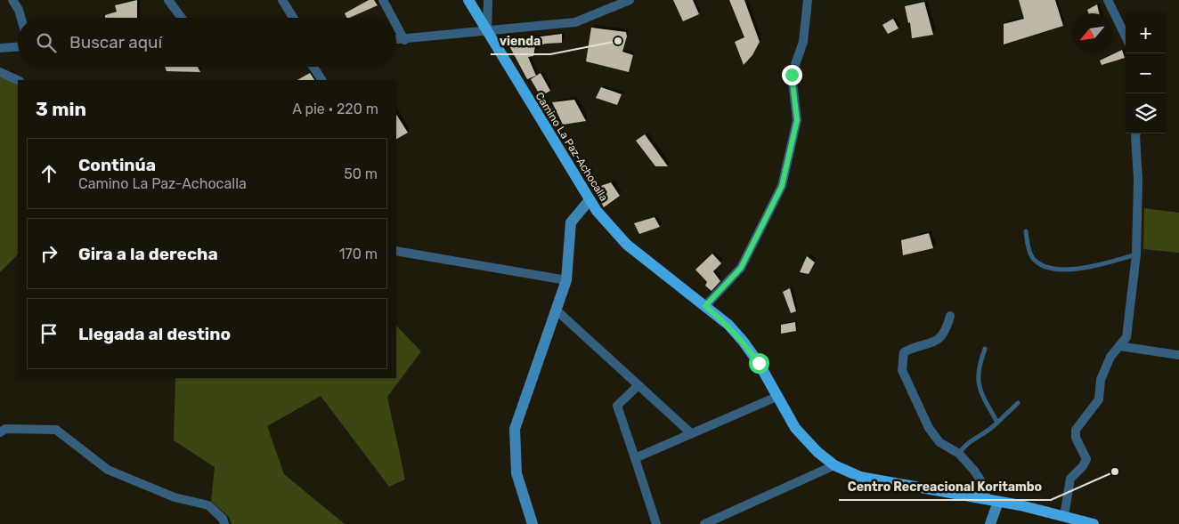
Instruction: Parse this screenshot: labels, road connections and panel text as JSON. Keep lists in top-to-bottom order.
{
  "streets": {
    "main road": ["Camino La Paz-Achocalla"]
  },
  "places": ["vienda", "Centro Recreacional Koritambo"],
  "north": "bottom left",
  "page": {
    "map_buttons": ["+", "−"],
    "search": "Buscar aquí",
    "heading": ["3 min", "A pie · 220 m"],
    "list": [
      ["Continúa", "Camino La Paz-Achocalla", "50 m"],
      ["Gira a la derecha", "170 m"],
      "Llegada al destino"
    ]
  }
}
